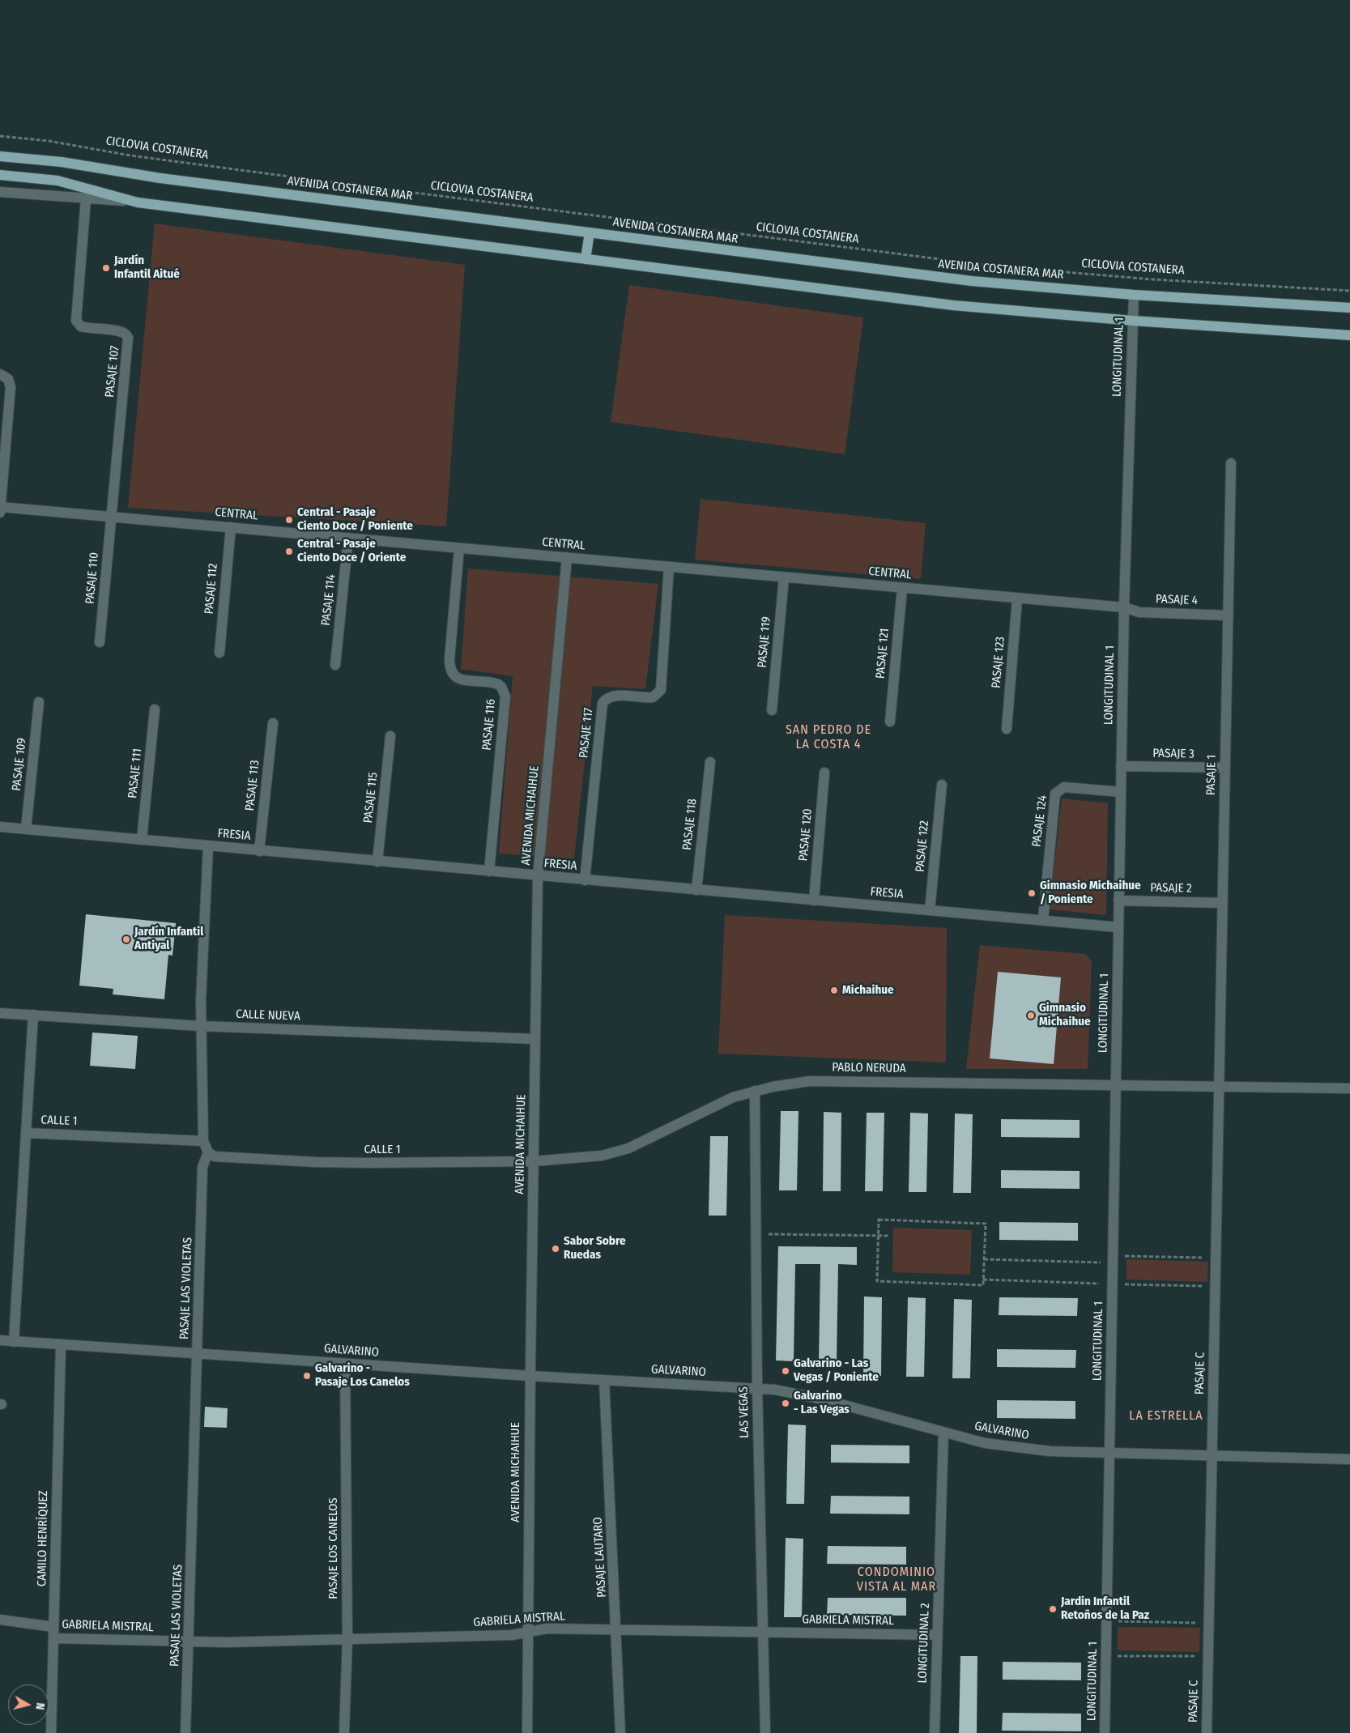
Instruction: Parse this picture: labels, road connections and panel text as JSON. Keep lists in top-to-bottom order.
{
  "streets": {
    "main road": ["AVENIDA COSTANERA MAR"],
    "street": [
      "LONGITUDINAL 1",
      "PASAJE 107",
      "CENTRAL",
      "PASAJE 110",
      "PASAJE 112",
      "PASAJE 114",
      "PASAJE 4",
      "PASAJE 119",
      "PASAJE 121",
      "PASAJE 123",
      "PASAJE 116",
      "PASAJE 117",
      "PASAJE 3",
      "PASAJE 109",
      "PASAJE 111",
      "PASAJE 1",
      "PASAJE 113",
      "PASAJE 115",
      "AVENIDA MICHAIHUE",
      "PASAJE 124",
      "PASAJE 118",
      "FRESIA",
      "PASAJE 120",
      "PASAJE 122",
      "PASAJE 2",
      "CALLE NUEVA",
      "PABLO NERUDA",
      "CALLE 1",
      "PASAJE LAS VIOLETAS",
      "GALVARINO",
      "PASAJE C",
      "LAS VEGAS",
      "CAMILO HENRÍQUEZ",
      "PASAJE LOS CANELOS",
      "PASAJE LAUTARO",
      "GABRIELA MISTRAL",
      "LONGITUDINAL 2"
    ],
    "path": ["CICLOVIA COSTANERA"]
  },
  "crossings": [
    ["AVENIDA COSTANERA MAR", "LONGITUDINAL 1"],
    ["LONGITUDINAL 1", "CENTRAL"],
    ["LONGITUDINAL 1", "PASAJE 4"],
    ["LONGITUDINAL 1", "PASAJE 3"],
    ["LONGITUDINAL 1", "PASAJE 124"],
    ["LONGITUDINAL 1", "FRESIA"],
    ["LONGITUDINAL 1", "PASAJE 2"],
    ["LONGITUDINAL 1", "PABLO NERUDA"],
    ["LONGITUDINAL 1", "GALVARINO"],
    ["PASAJE 107", "CENTRAL"],
    ["PASAJE 107", "PASAJE 110"],
    ["CENTRAL", "PASAJE 110"],
    ["CENTRAL", "PASAJE 112"],
    ["CENTRAL", "PASAJE 114"],
    ["CENTRAL", "PASAJE 4"],
    ["CENTRAL", "PASAJE 119"],
    ["CENTRAL", "PASAJE 121"],
    ["CENTRAL", "PASAJE 123"],
    ["CENTRAL", "PASAJE 116"],
    ["CENTRAL", "PASAJE 117"],
    ["CENTRAL", "AVENIDA MICHAIHUE"],
    ["PASAJE 4", "PASAJE 1"],
    ["PASAJE 116", "FRESIA"],
    ["PASAJE 117", "FRESIA"],
    ["PASAJE 3", "PASAJE 1"],
    ["PASAJE 109", "FRESIA"],
    ["PASAJE 111", "FRESIA"],
    ["PASAJE 1", "PASAJE 2"],
    ["PASAJE 1", "PABLO NERUDA"],
    ["PASAJE 1", "PASAJE C"],
    ["PASAJE 113", "FRESIA"],
    ["PASAJE 115", "FRESIA"],
    ["AVENIDA MICHAIHUE", "FRESIA"],
    ["AVENIDA MICHAIHUE", "CALLE NUEVA"],
    ["AVENIDA MICHAIHUE", "PABLO NERUDA"],
    ["AVENIDA MICHAIHUE", "CALLE 1"],
    ["AVENIDA MICHAIHUE", "GALVARINO"],
    ["AVENIDA MICHAIHUE", "GABRIELA MISTRAL"],
    ["PASAJE 124", "FRESIA"],
    ["PASAJE 118", "FRESIA"],
    ["FRESIA", "PASAJE 120"],
    ["FRESIA", "PASAJE 122"],
    ["PABLO NERUDA", "CALLE 1"],
    ["PABLO NERUDA", "PASAJE C"],
    ["PABLO NERUDA", "LAS VEGAS"],
    ["CALLE 1", "PASAJE LAS VIOLETAS"],
    ["CALLE 1", "GALVARINO"],
    ["PASAJE LAS VIOLETAS", "GALVARINO"],
    ["PASAJE LAS VIOLETAS", "GABRIELA MISTRAL"],
    ["GALVARINO", "PASAJE C"],
    ["GALVARINO", "LAS VEGAS"],
    ["GALVARINO", "CAMILO HENRÍQUEZ"],
    ["GALVARINO", "PASAJE LOS CANELOS"],
    ["GALVARINO", "PASAJE LAUTARO"],
    ["GALVARINO", "LONGITUDINAL 2"],
    ["LAS VEGAS", "GABRIELA MISTRAL"],
    ["CAMILO HENRÍQUEZ", "GABRIELA MISTRAL"],
    ["PASAJE LOS CANELOS", "GABRIELA MISTRAL"],
    ["PASAJE LAUTARO", "GABRIELA MISTRAL"],
    ["GABRIELA MISTRAL", "LONGITUDINAL 2"]
  ],
  "districts": ["SAN PEDRO DE LA COSTA 4", "LA ESTRELLA", "CONDOMINIO VISTA AL MAR"],
  "places": [
    "Jardín Infantil Aitué",
    "Central - Pasaje Ciento Doce / Poniente",
    "Central - Pasaje Ciento Doce / Oriente",
    "Gimnasio Michaihue / Poniente",
    "Jardín Infantil Antiyal",
    "Michaihue",
    "Gimnasio Michaihue",
    "Sabor Sobre Ruedas",
    "Galvarino - Las Vegas / Poniente",
    "Galvarino - Pasaje Los Canelos",
    "Galvarino - Las Vegas",
    "Jardin Infantil Retoños de la Paz"
  ],
  "north": "right"
}
